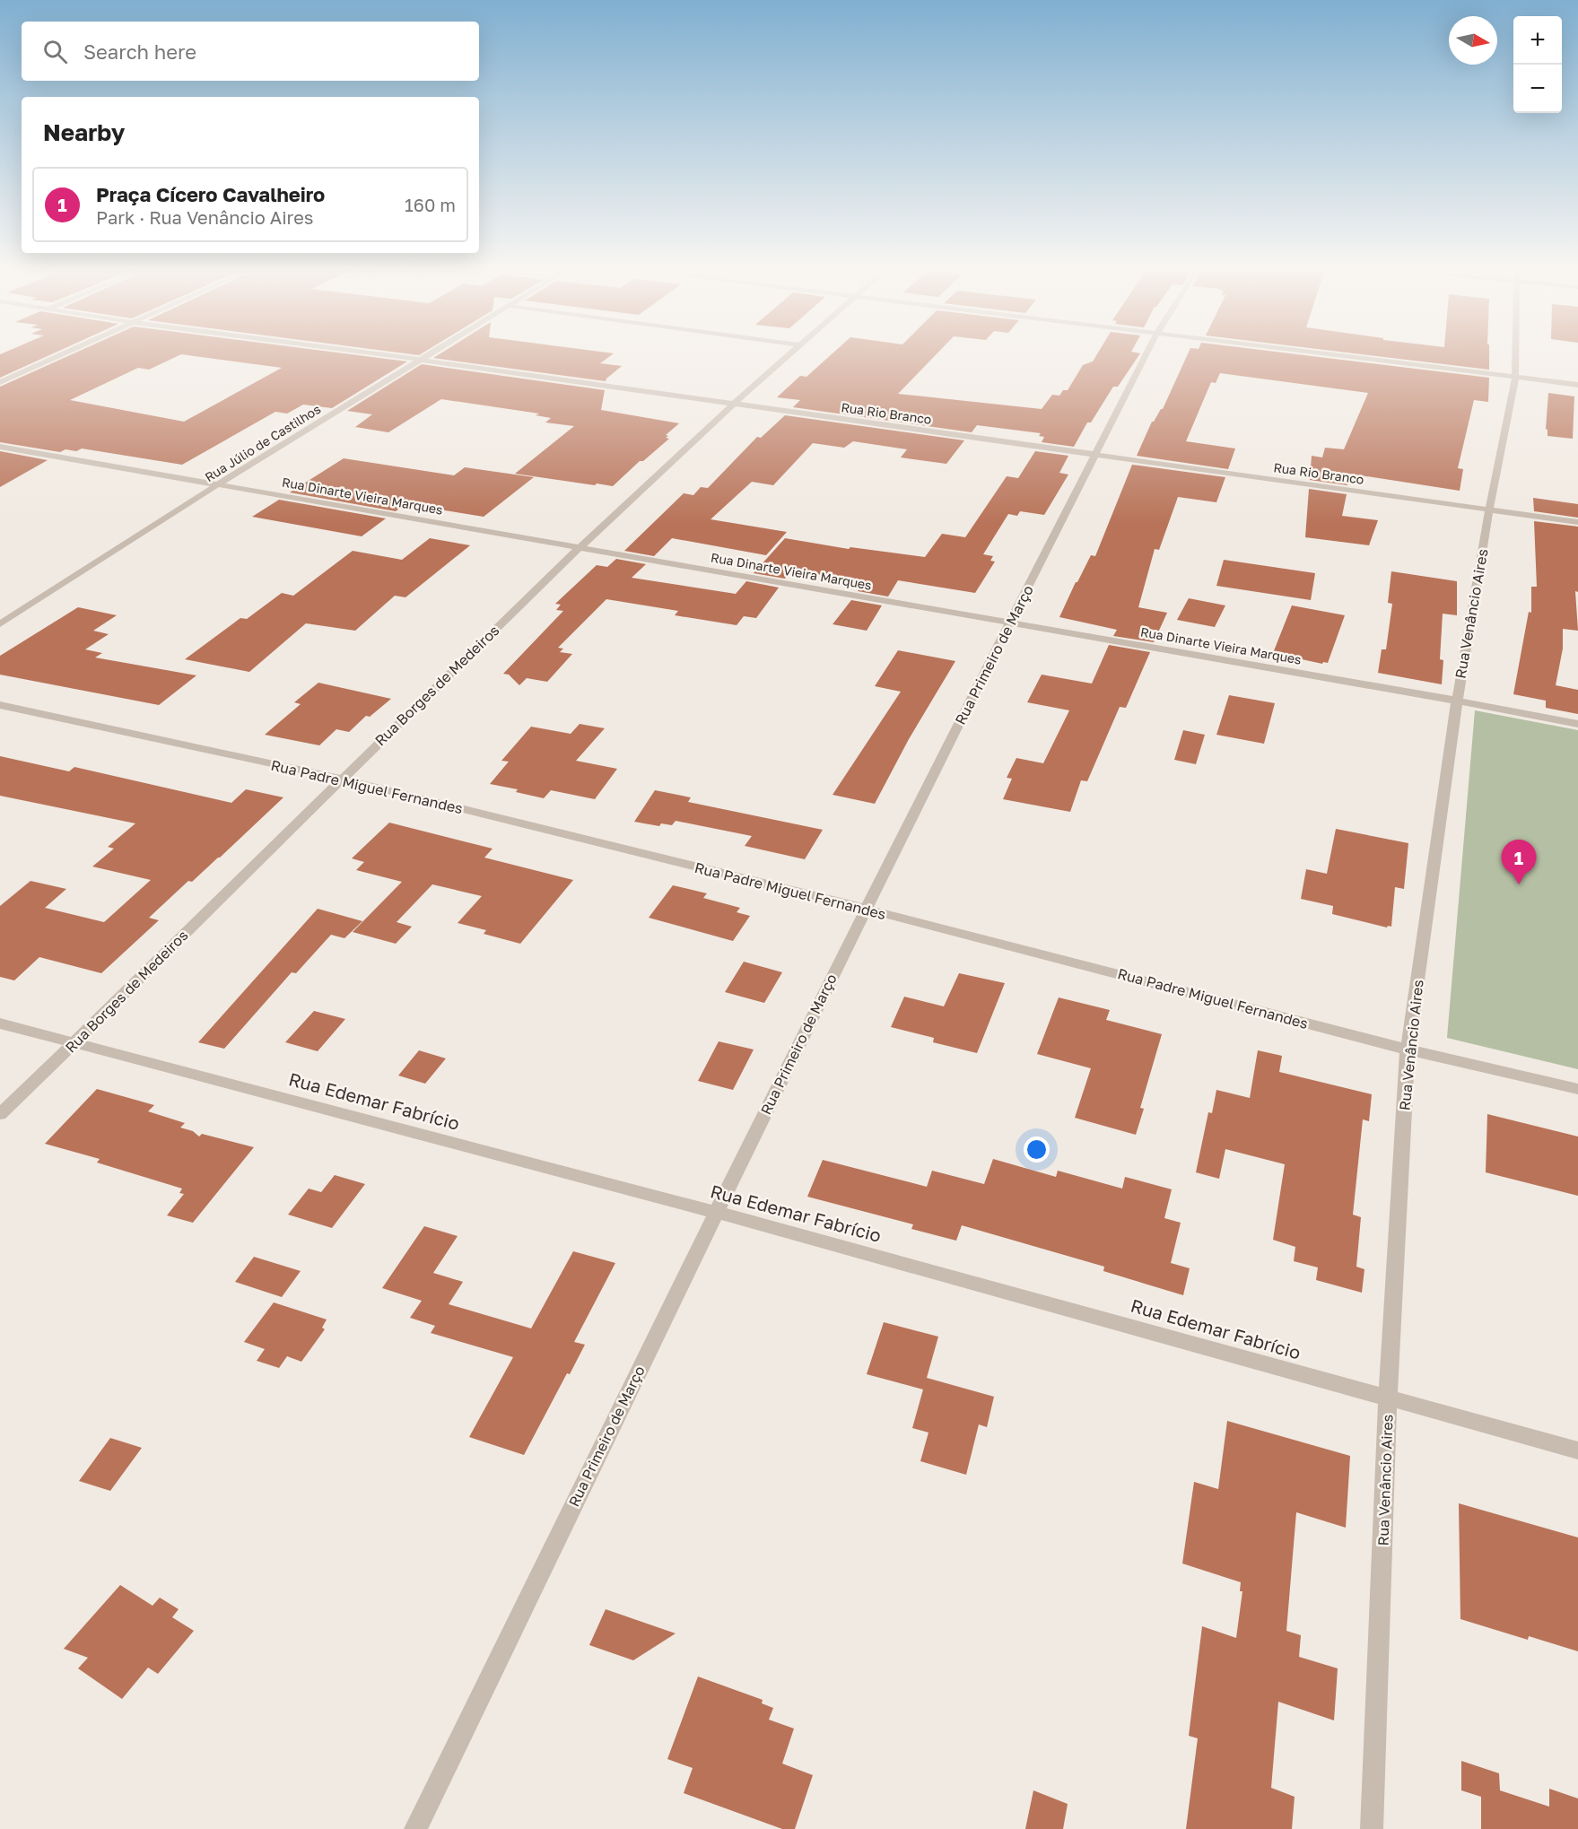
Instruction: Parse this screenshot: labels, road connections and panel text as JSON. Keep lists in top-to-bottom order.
{
  "streets": {
    "street": [
      "Rua Rio Branco",
      "Rua Júlio de Castilhos",
      "Rua Dinarte Vieira Marques",
      "Rua Venâncio Aires",
      "Rua Primeiro de Março",
      "Rua Borges de Medeiros",
      "Rua Padre Miguel Fernandes",
      "Rua Edemar Fabrício"
    ]
  },
  "crossings": [
    ["Rua Rio Branco", "Rua Júlio de Castilhos"],
    ["Rua Rio Branco", "Rua Venâncio Aires"],
    ["Rua Rio Branco", "Rua Primeiro de Março"],
    ["Rua Rio Branco", "Rua Borges de Medeiros"],
    ["Rua Júlio de Castilhos", "Rua Dinarte Vieira Marques"],
    ["Rua Dinarte Vieira Marques", "Rua Venâncio Aires"],
    ["Rua Dinarte Vieira Marques", "Rua Primeiro de Março"],
    ["Rua Dinarte Vieira Marques", "Rua Borges de Medeiros"],
    ["Rua Venâncio Aires", "Rua Padre Miguel Fernandes"],
    ["Rua Venâncio Aires", "Rua Edemar Fabrício"],
    ["Rua Primeiro de Março", "Rua Padre Miguel Fernandes"],
    ["Rua Primeiro de Março", "Rua Edemar Fabrício"],
    ["Rua Borges de Medeiros", "Rua Padre Miguel Fernandes"],
    ["Rua Borges de Medeiros", "Rua Edemar Fabrício"]
  ],
  "north": "right",
  "page": {
    "map_buttons": ["+", "−"],
    "search": "Search here",
    "heading": "Nearby",
    "list": [
      {
        "mark": "1",
        "name": "Praça Cícero Cavalheiro",
        "note": "Park · Rua Venâncio Aires",
        "value": "160 m"
      }
    ],
    "pins": "1"
  }
}
